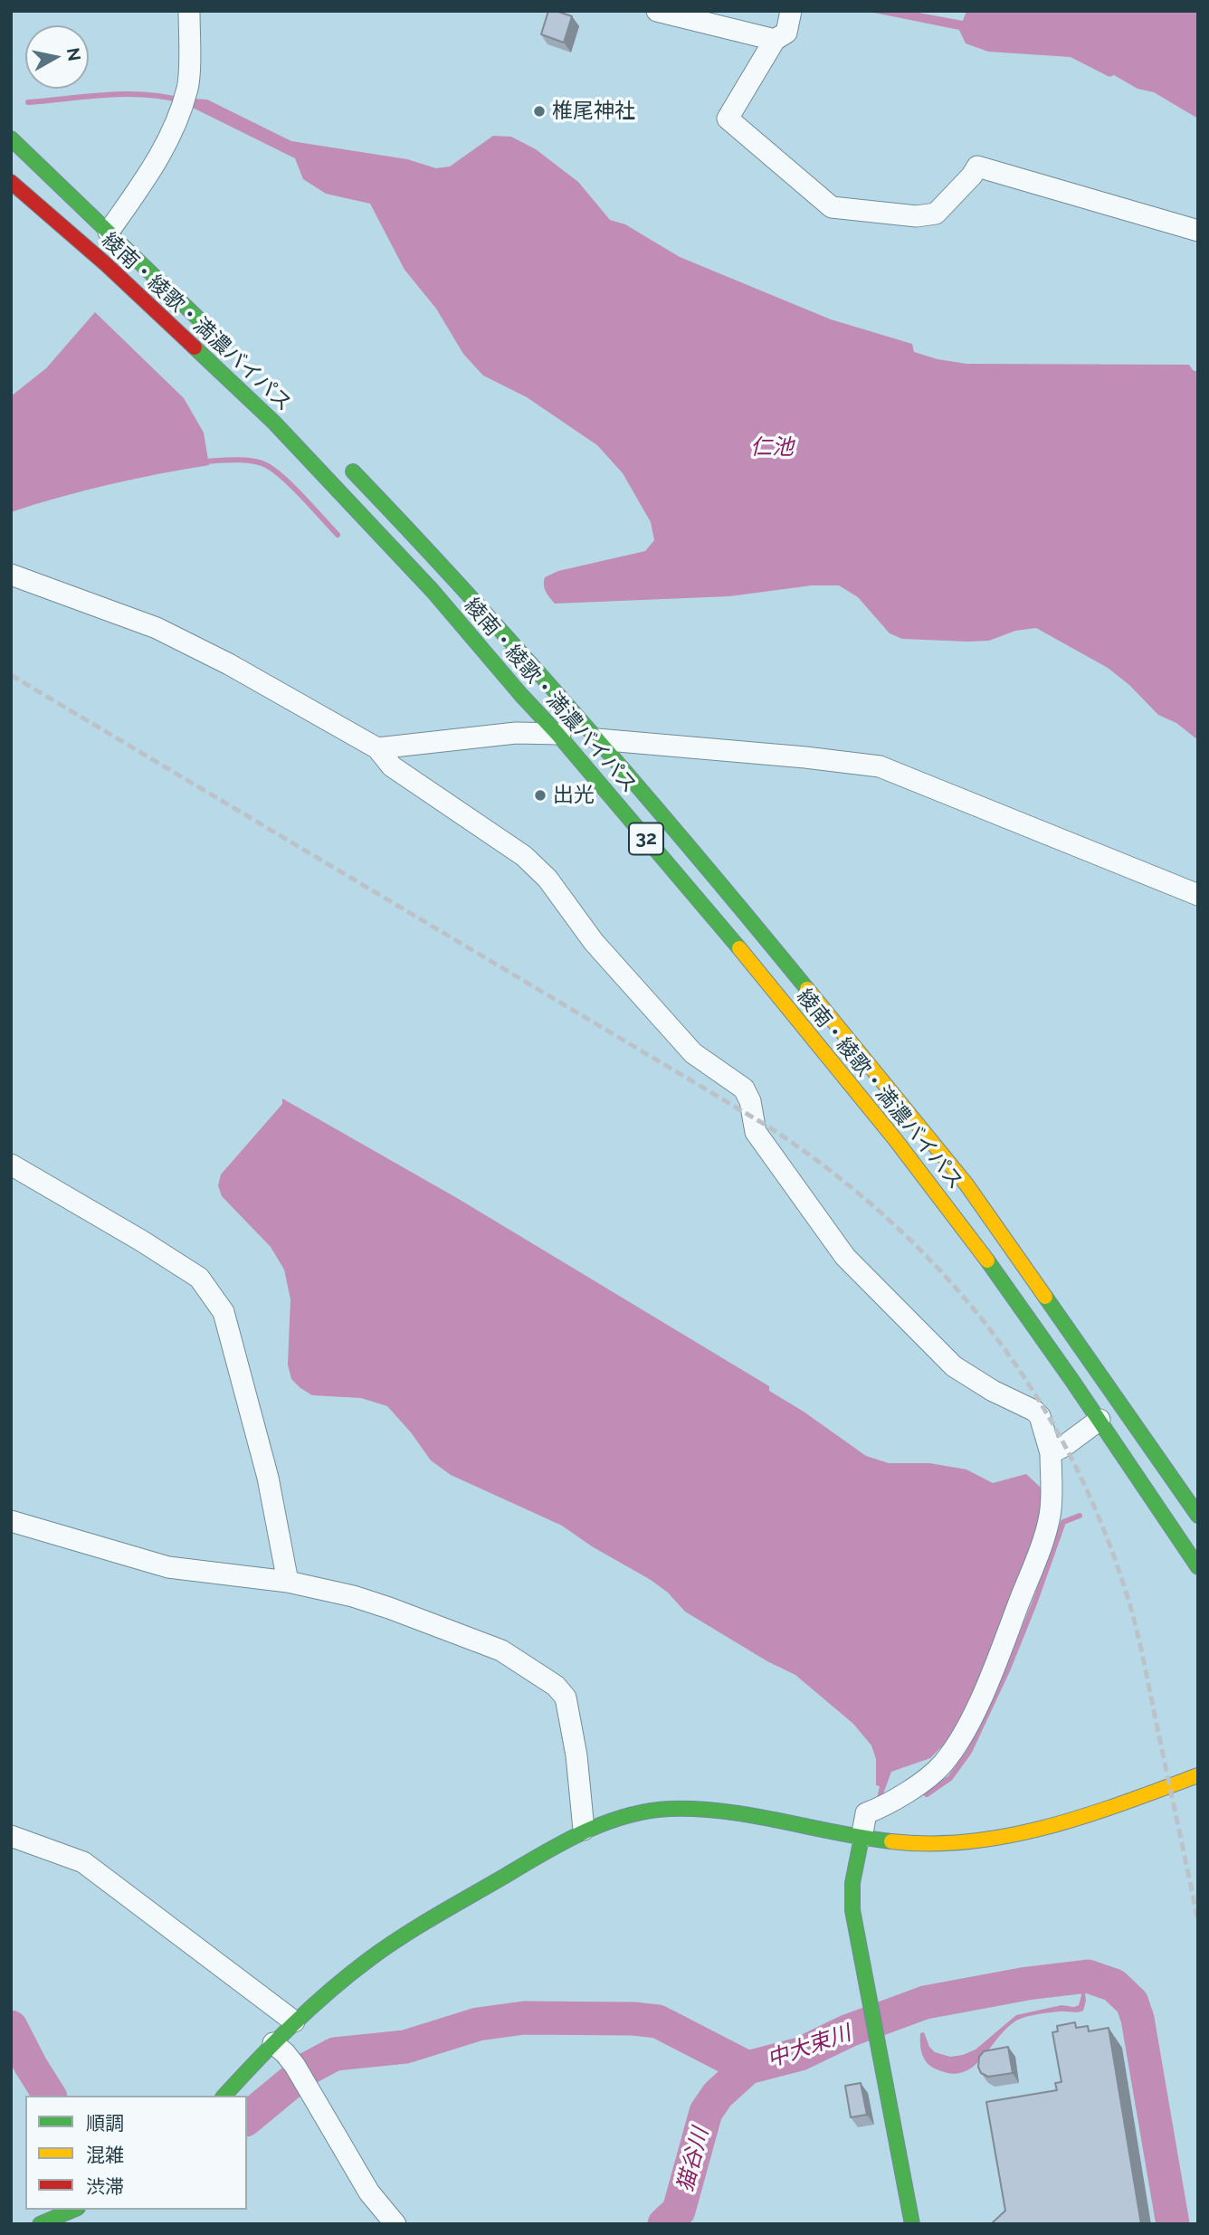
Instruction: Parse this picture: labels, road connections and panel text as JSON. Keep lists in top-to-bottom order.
{
  "streets": {
    "main road": ["綾南・綾歌・満濃バイパス", "32"]
  },
  "water": ["仁池", "中大束川", "猫谷川"],
  "places": ["椎尾神社", "出光"],
  "legend": ["順調", "混雑", "渋滞"],
  "north": "right"
}
